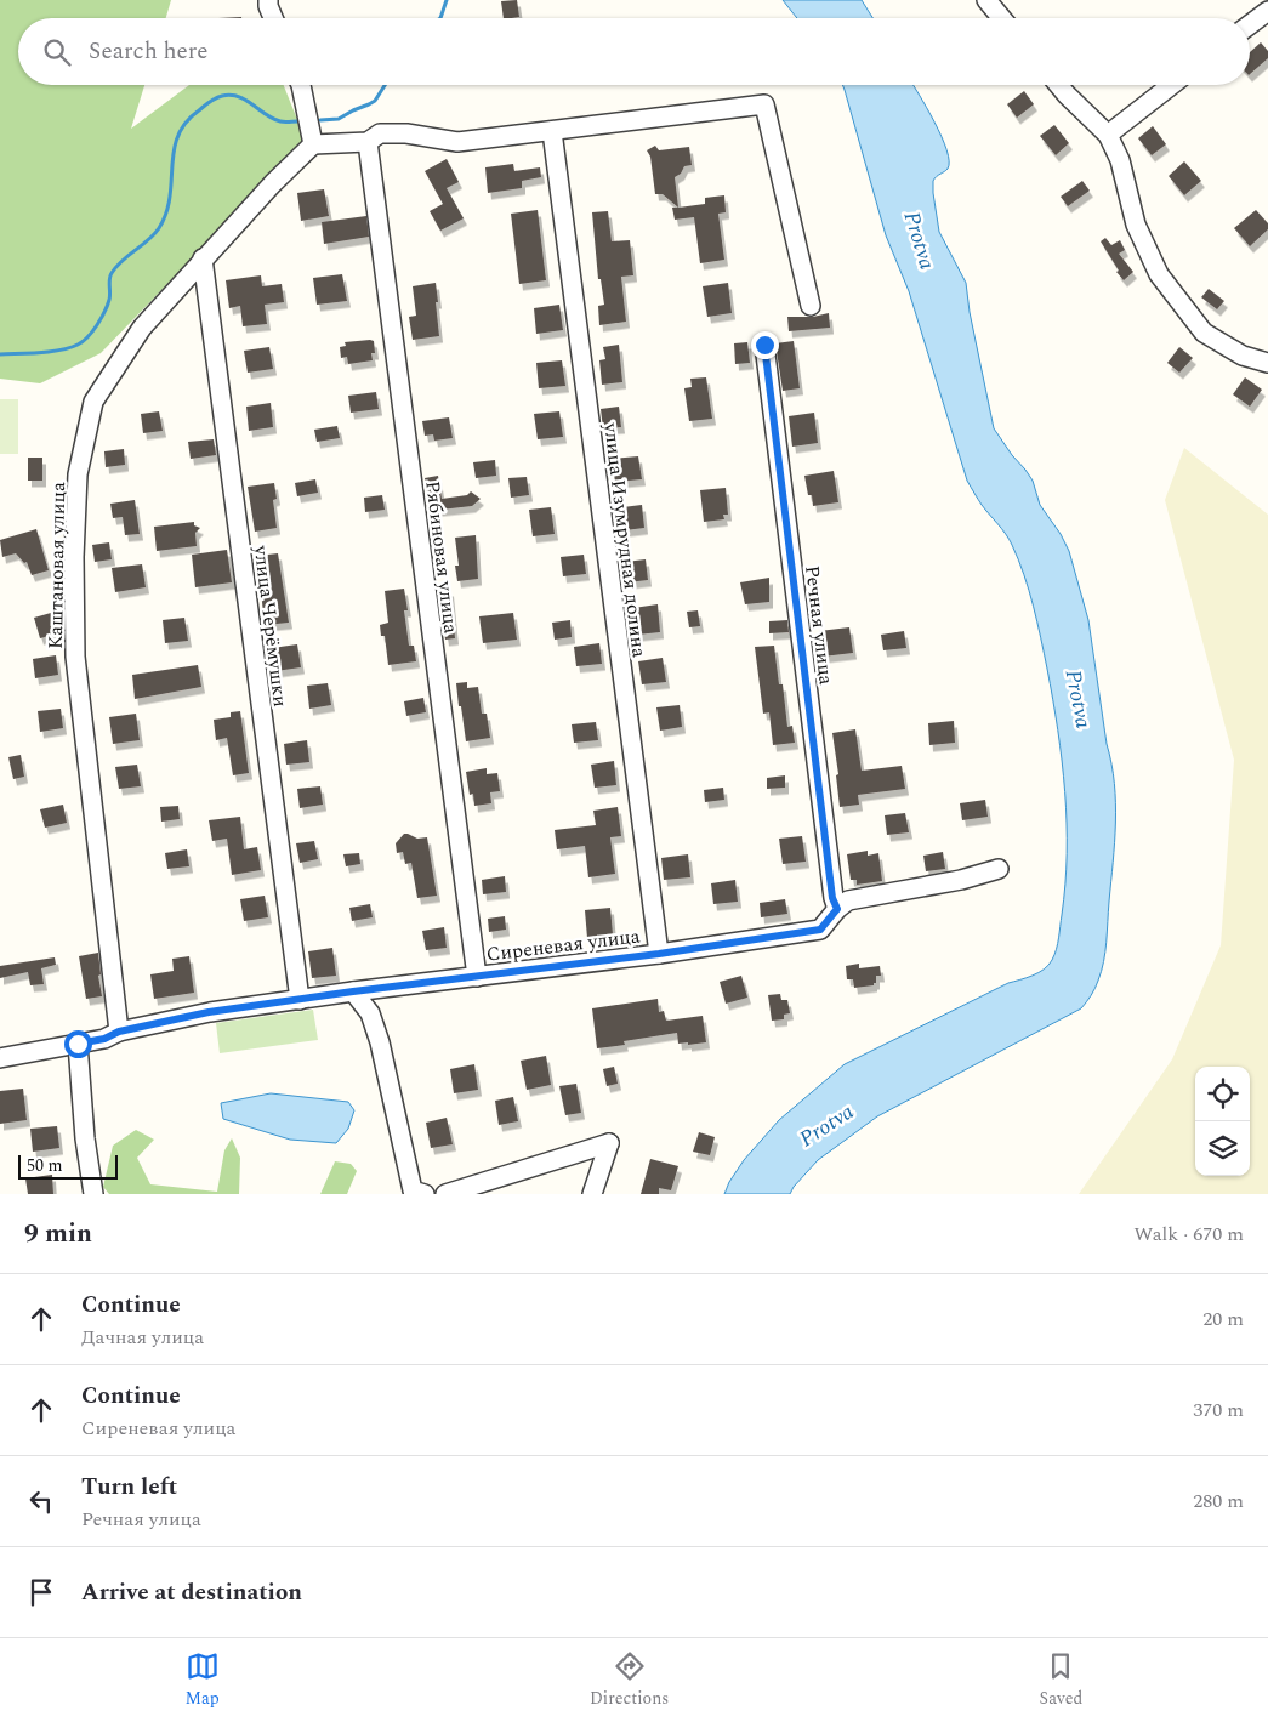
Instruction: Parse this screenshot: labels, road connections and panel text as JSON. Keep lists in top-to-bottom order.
{
  "streets": {
    "street": [
      "улица Изумрудная долина",
      "Рябиновая улица",
      "Каштановая улица",
      "Речная улица",
      "улица Черёмушки",
      "Сиреневая улица"
    ]
  },
  "crossings": [
    ["улица Изумрудная долина", "Сиреневая улица"],
    ["Рябиновая улица", "Сиреневая улица"],
    ["Каштановая улица", "улица Черёмушки"],
    ["Каштановая улица", "Сиреневая улица"],
    ["Речная улица", "Сиреневая улица"],
    ["улица Черёмушки", "Сиреневая улица"]
  ],
  "water": ["Protva"],
  "scale_bar": "50 m",
  "page": {
    "search": "Search here",
    "scale": "50 m",
    "heading": ["9 min", "Walk · 670 m"],
    "list": [
      ["Continue", "Дачная улица", "20 m"],
      ["Continue", "Сиреневая улица", "370 m"],
      ["Turn left", "Речная улица", "280 m"],
      "Arrive at destination"
    ],
    "nav": ["Map", "Directions", "Saved"]
  }
}
